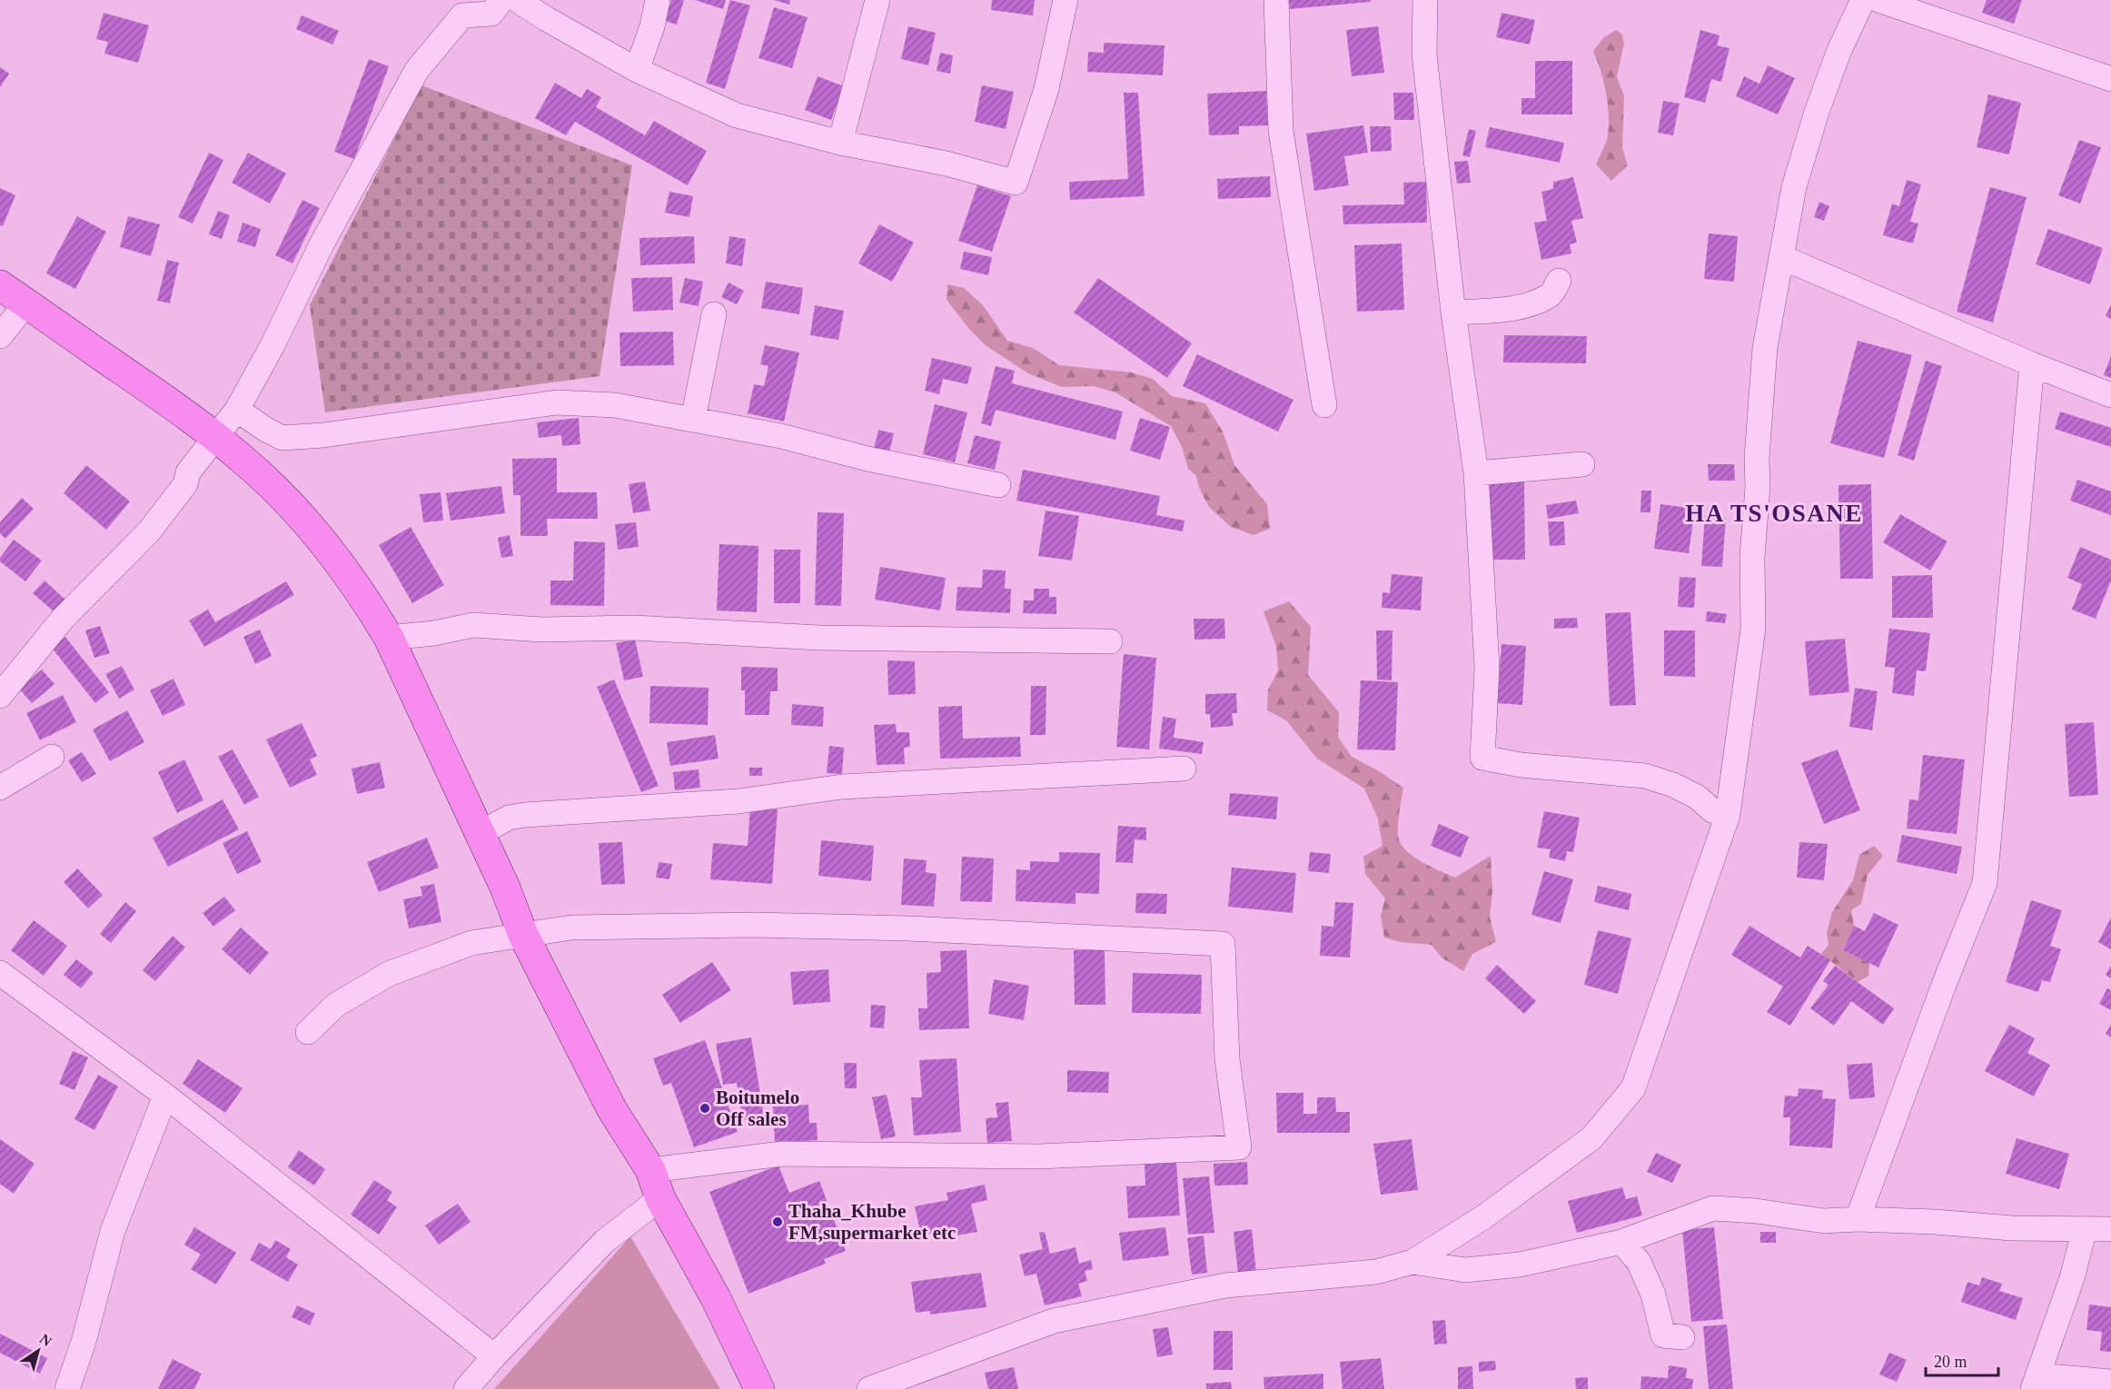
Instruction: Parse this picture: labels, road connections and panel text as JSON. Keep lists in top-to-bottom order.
{
  "districts": ["HA TS'OSANE"],
  "places": ["Boitumelo Off sales", "Thaha_Khube FM,supermarket etc"],
  "scale_bar": "20 m",
  "north": "top right"
}
